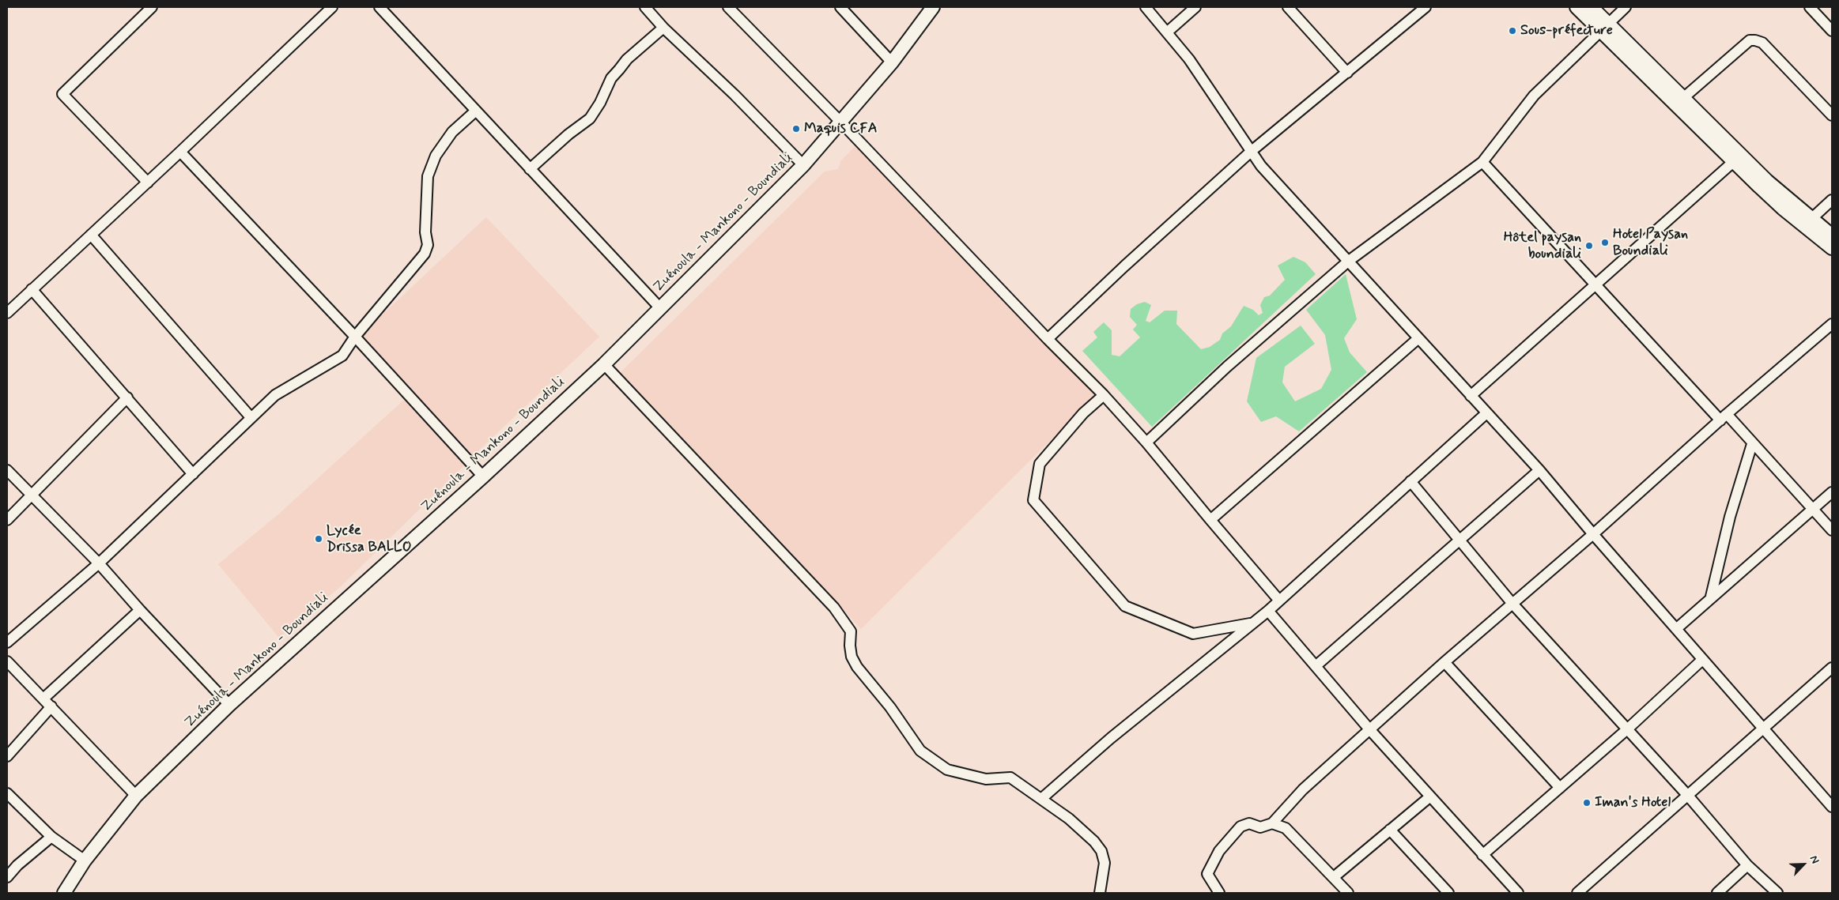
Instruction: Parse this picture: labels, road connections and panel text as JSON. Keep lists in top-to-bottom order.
{
  "streets": {
    "main road": ["Zuénoula - Mankono - Boundiali"]
  },
  "places": [
    "Sous-préfecture",
    "Maquis CFA",
    "Hotel Paysan Boundiali",
    "Hôtel paysan boundiali",
    "Lycée Drissa BALLO",
    "Iman's Hotel"
  ],
  "north": "top right"
}
